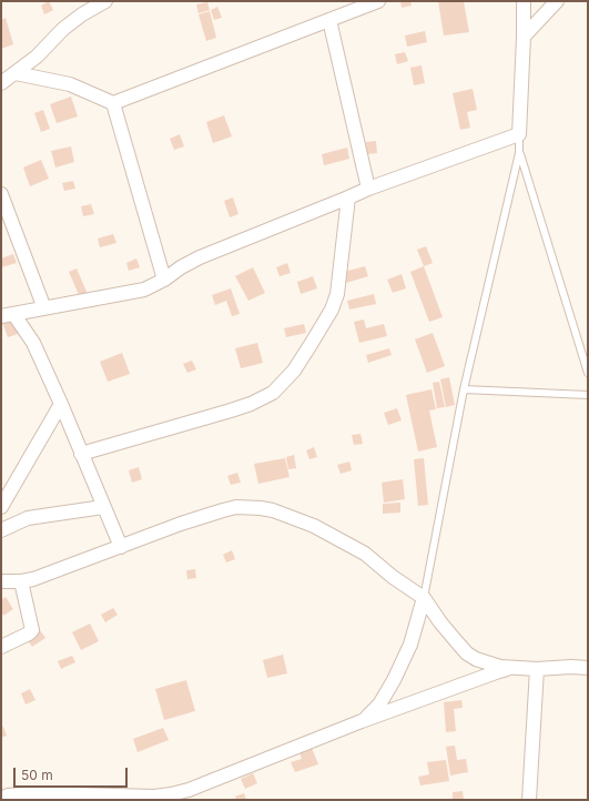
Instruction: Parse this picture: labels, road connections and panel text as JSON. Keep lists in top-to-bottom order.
{
  "scale_bar": "50 m"
}
